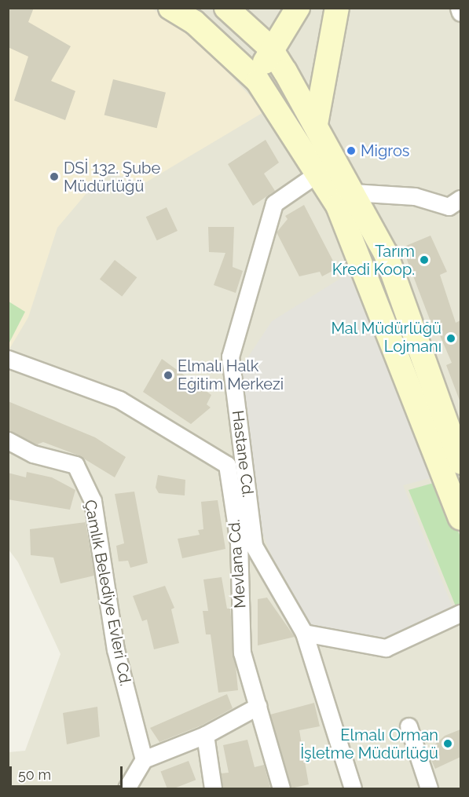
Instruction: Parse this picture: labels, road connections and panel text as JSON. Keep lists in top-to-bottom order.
{
  "streets": {
    "street": ["Hastane Cd.", "Mevlana Cd.", "Çamlık Belediye Evleri Cd."]
  },
  "crossings": [
    ["Hastane Cd.", "Mevlana Cd."]
  ],
  "places": [
    "Migros",
    "DSİ 132. Şube Müdürlüğü",
    "Tarım Kredi Koop.",
    "Mal Müdürlüğü Lojmanı",
    "Elmalı Halk Eğitim Merkezi",
    "Elmalı Orman İşletme Müdürlüğü"
  ],
  "scale_bar": "50 m"
}
